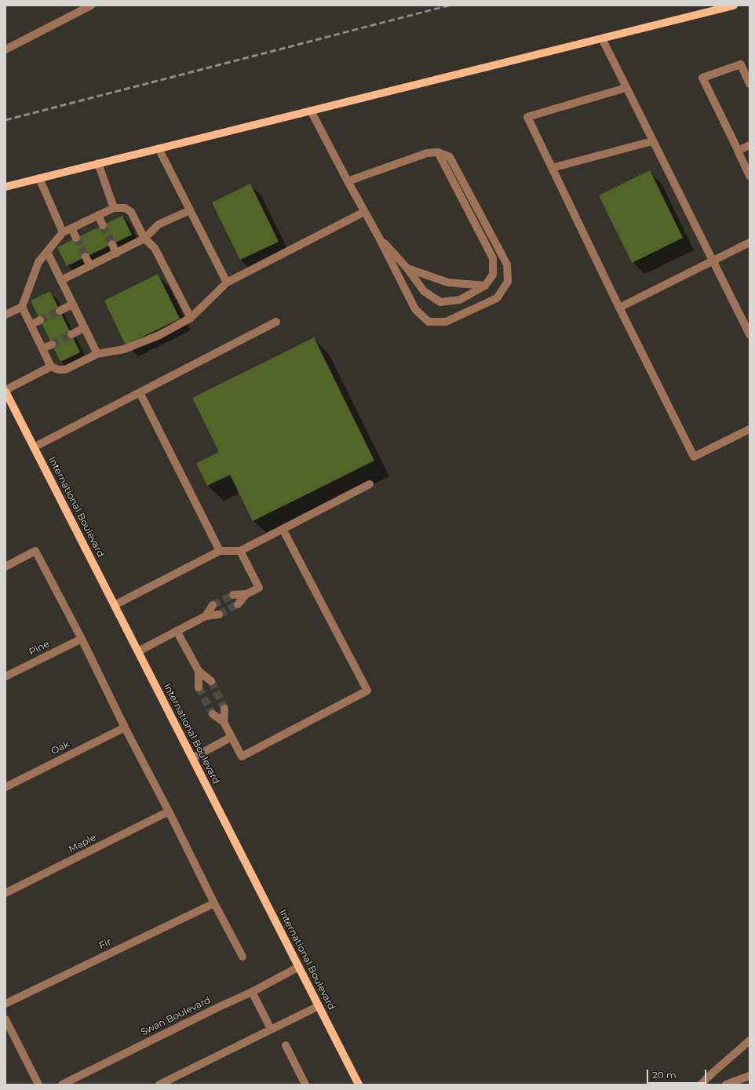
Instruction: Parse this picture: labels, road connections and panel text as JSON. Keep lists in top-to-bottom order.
{
  "streets": {
    "main road": ["International Boulevard"],
    "street": [
      "Pine",
      "Oak",
      "Maple",
      "Fir",
      "Swan Boulevard"
    ]
  },
  "crossings": [
    ["International Boulevard", "Swan Boulevard"]
  ],
  "scale_bar": "20 m"
}
